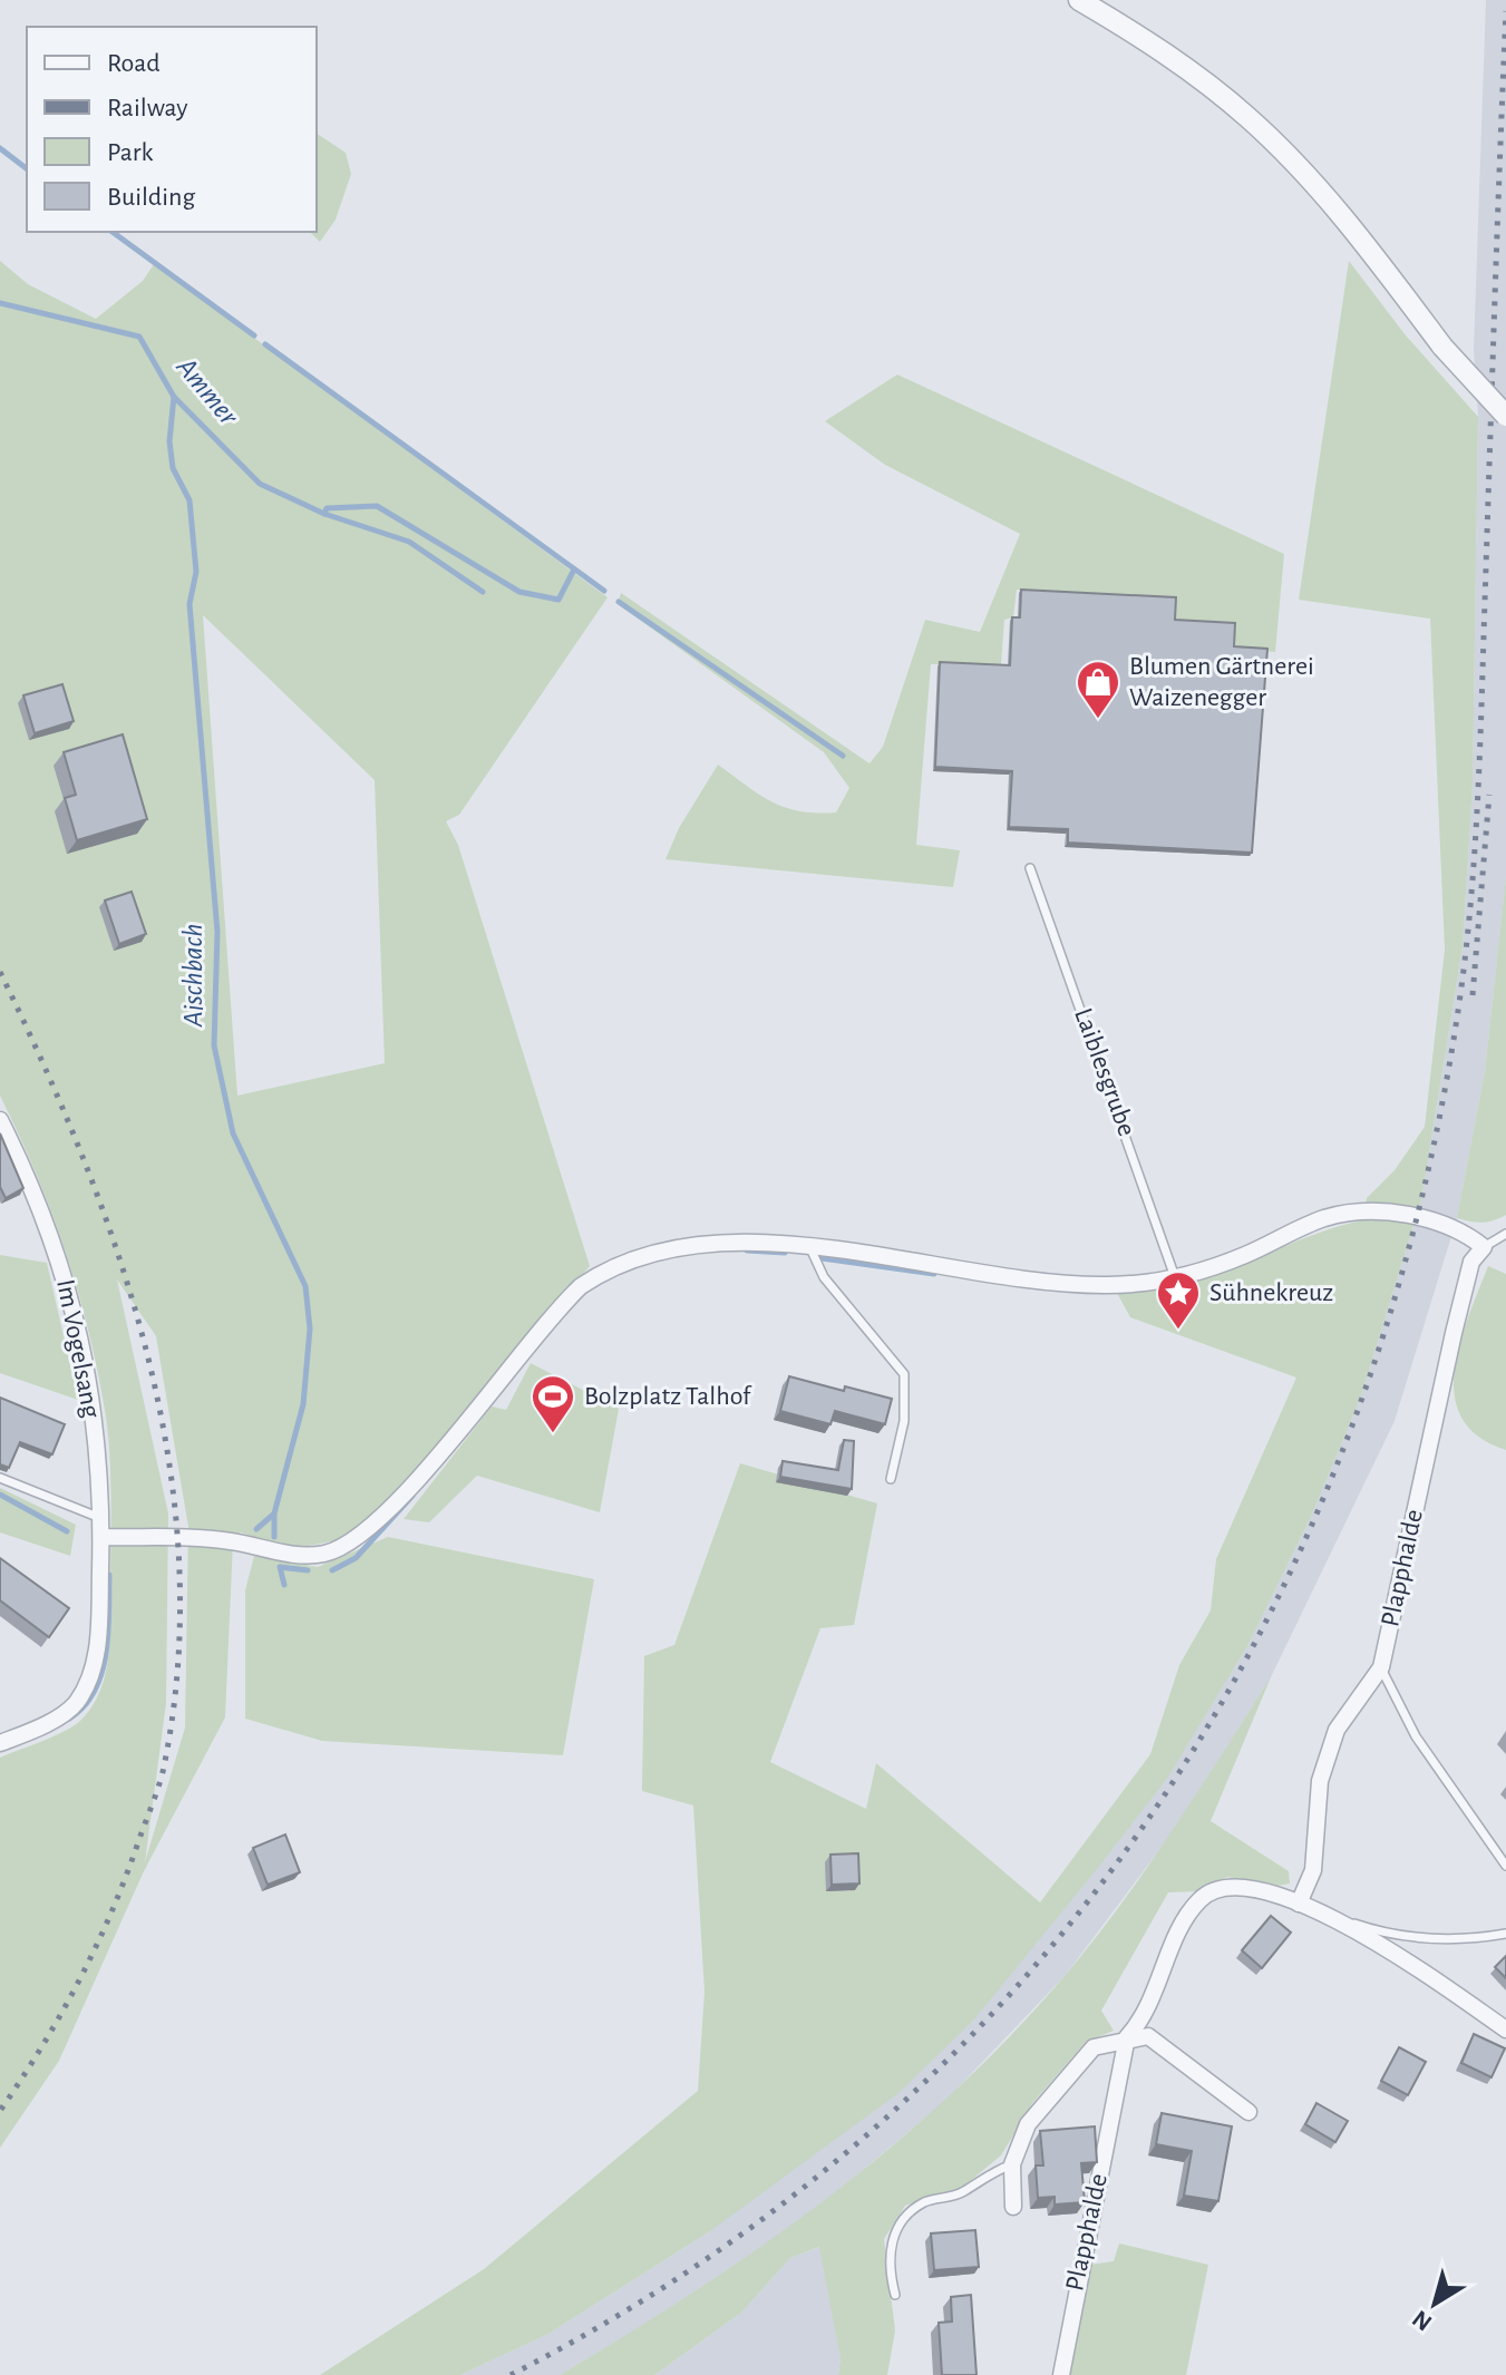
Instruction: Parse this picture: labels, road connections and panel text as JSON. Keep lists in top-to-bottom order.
{
  "streets": {
    "street": ["Im Vogelsang", "Plapphalde"],
    "lane": ["Laiblesgrube"]
  },
  "water": ["Ammer", "Aischbach"],
  "places": {
    "shop": ["Blumen Gärtnerei Waizenegger"],
    "place": ["Sühnekreuz"],
    "sports": ["Bolzplatz Talhof"]
  },
  "legend": [
    "Road",
    "Railway",
    "Park",
    "Building"
  ],
  "north": "bottom left"
}
